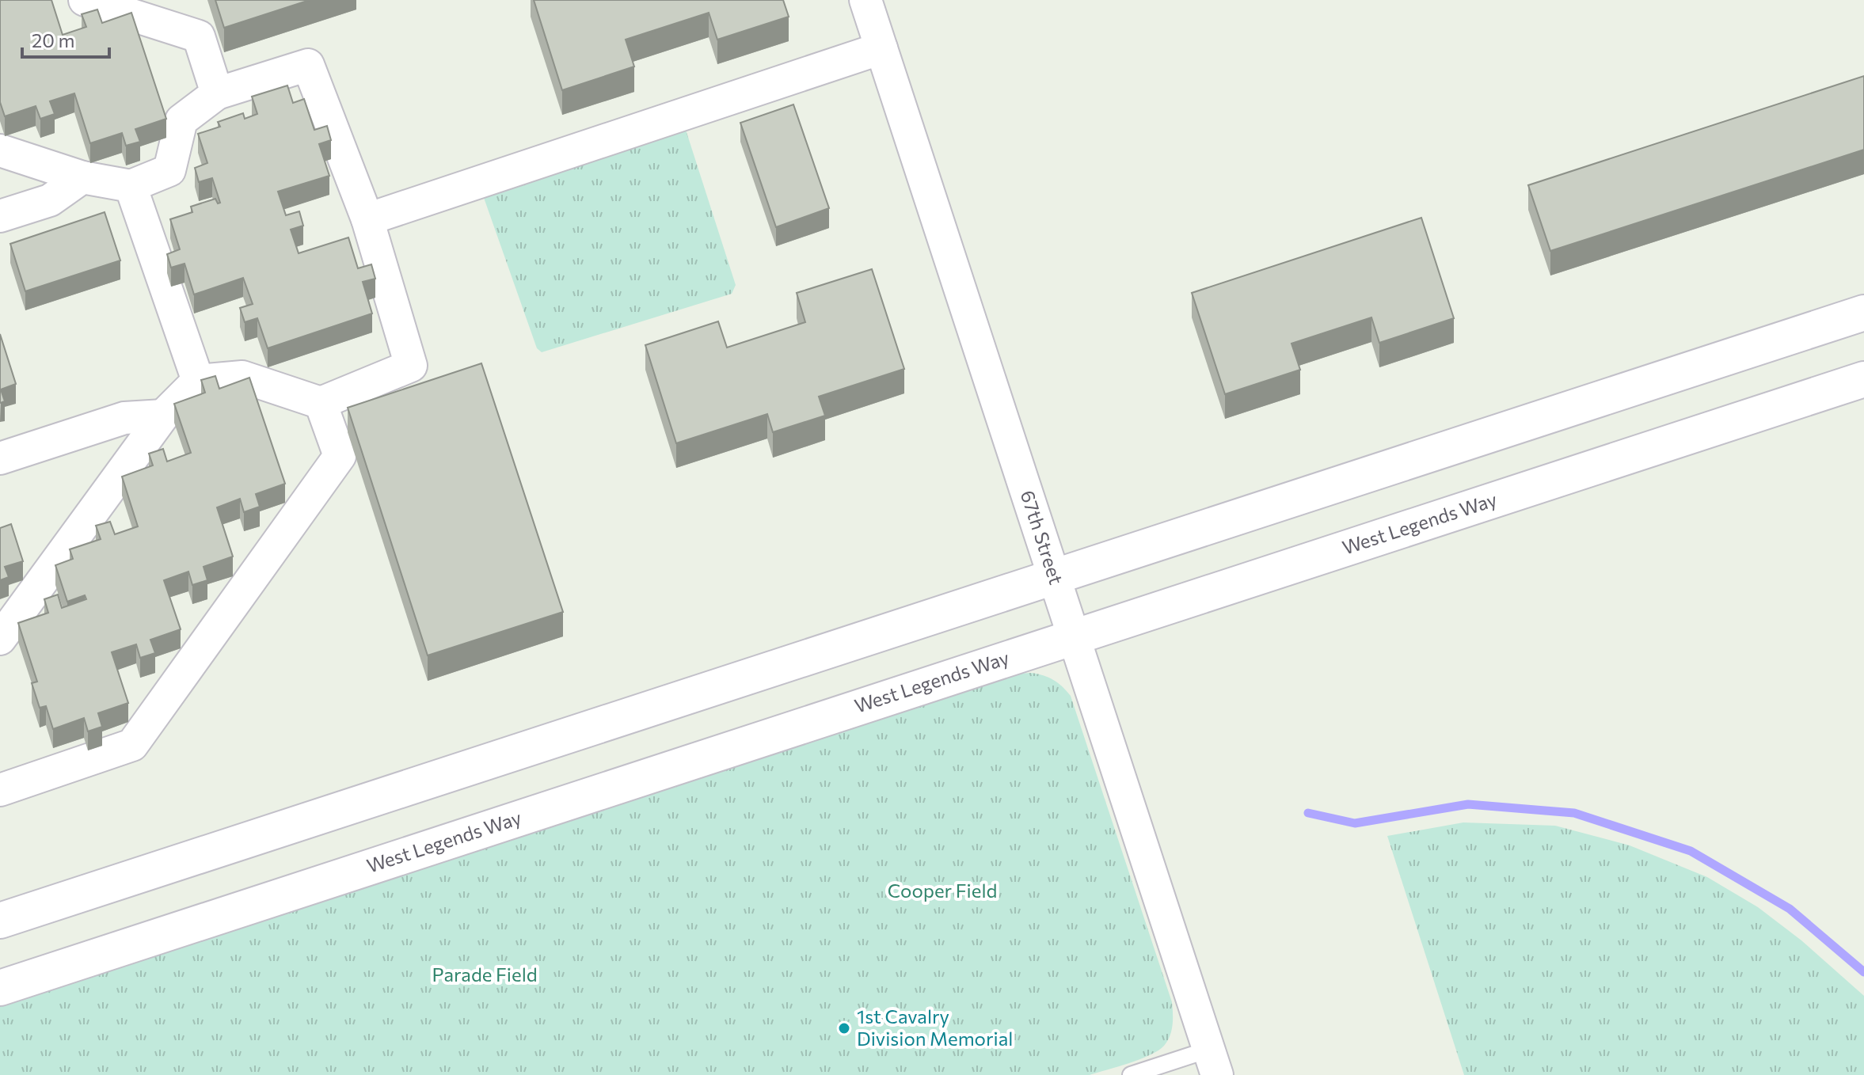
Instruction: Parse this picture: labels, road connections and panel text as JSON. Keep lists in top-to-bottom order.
{
  "streets": {
    "street": ["West Legends Way", "67th Street"]
  },
  "crossings": [
    ["West Legends Way", "67th Street"]
  ],
  "parks": ["Cooper Field", "Parade Field"],
  "places": ["1st Cavalry Division Memorial"],
  "scale_bar": "20 m"
}
